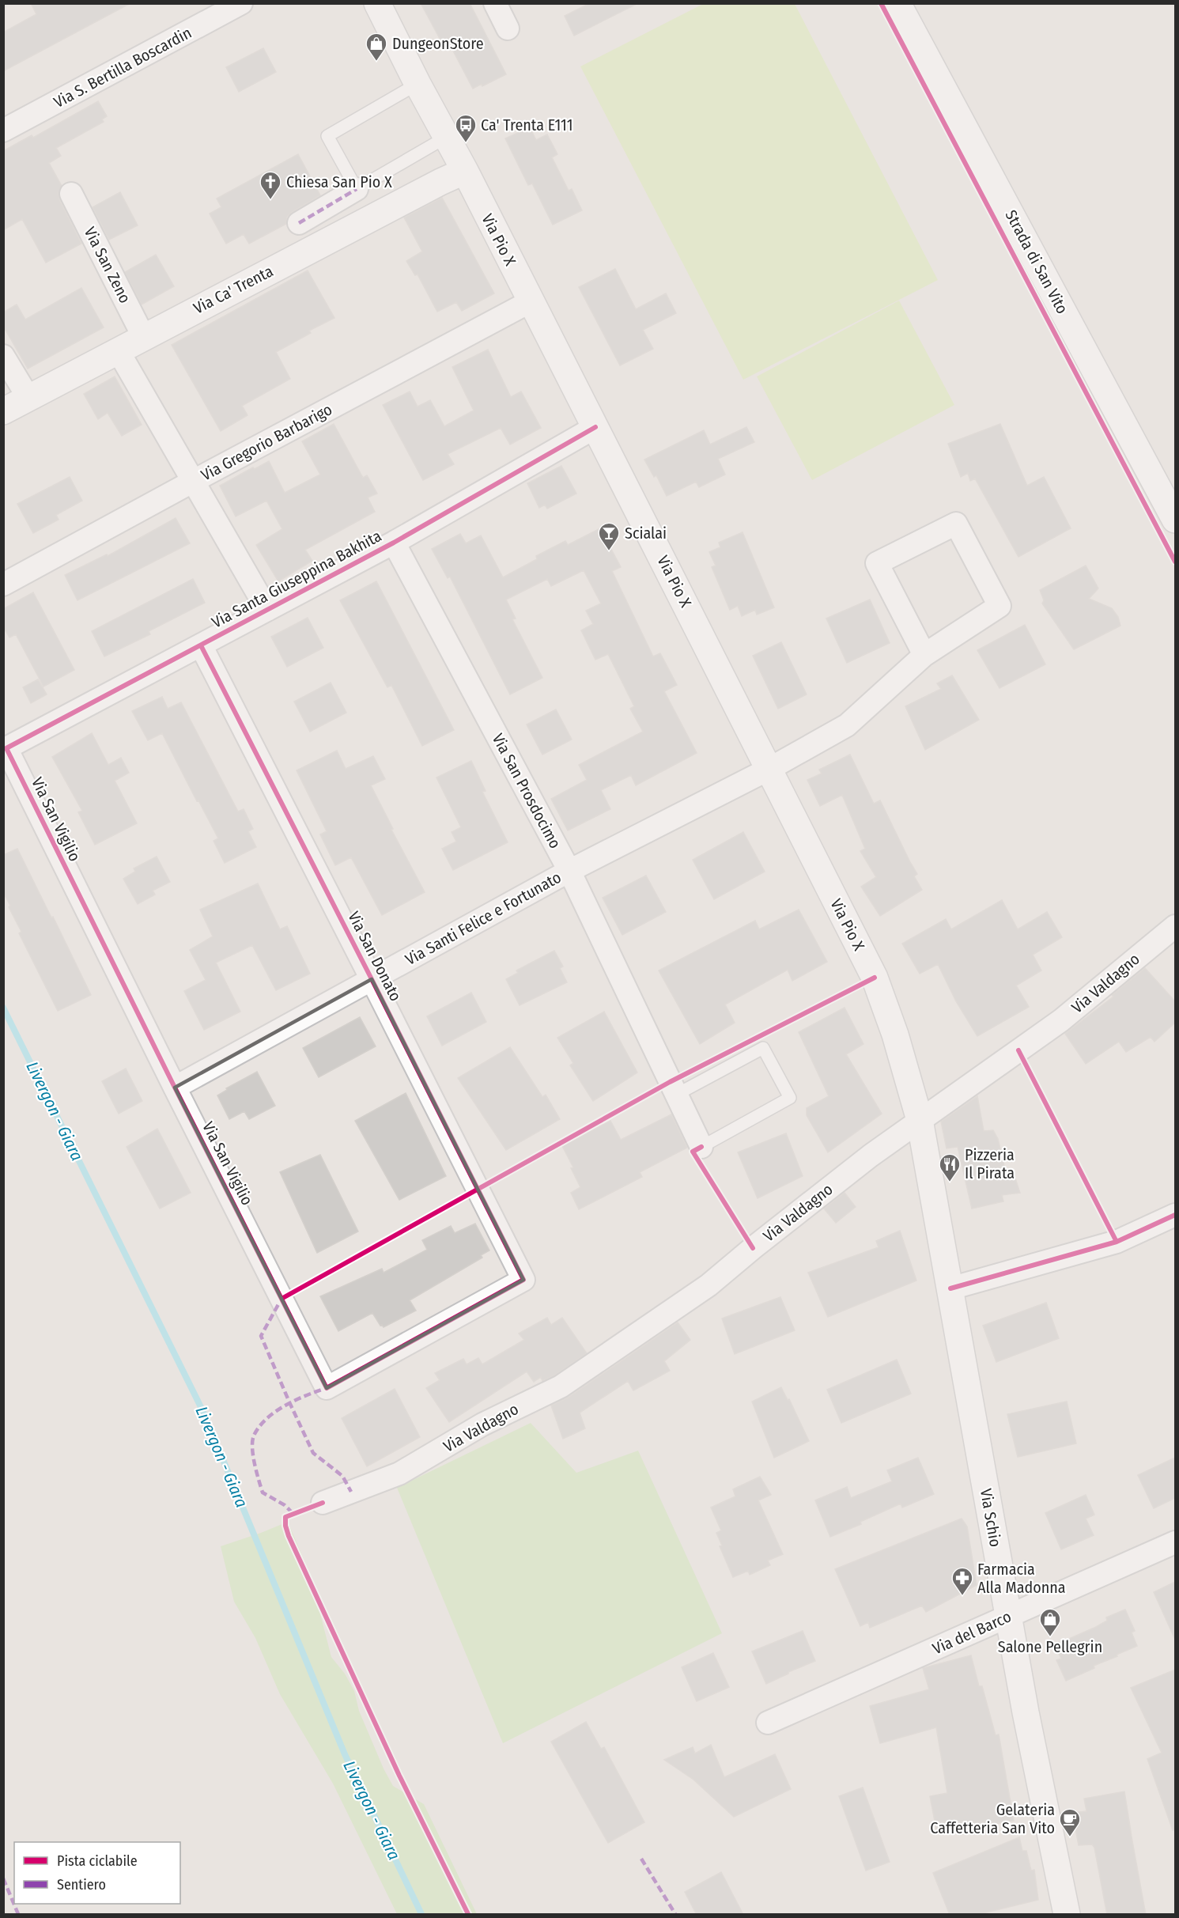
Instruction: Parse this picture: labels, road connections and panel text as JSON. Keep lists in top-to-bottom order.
{
  "streets": {
    "street": [
      "Via S. Bertilla Boscardin",
      "Via Pio X",
      "Strada di San Vito",
      "Via San Zeno",
      "Via Ca' Trenta",
      "Via Gregorio Barbarigo",
      "Via Santa Giuseppina Bakhita",
      "Via San Prosdocimo",
      "Via San Vigilio",
      "Via Santi Felice e Fortunato",
      "Via San Donato",
      "Via Valdagno",
      "Via Schio",
      "Via del Barco"
    ]
  },
  "crossings": [
    ["Via Pio X", "Via Ca' Trenta"],
    ["Via Pio X", "Via Gregorio Barbarigo"],
    ["Via Pio X", "Via Santa Giuseppina Bakhita"],
    ["Via Pio X", "Via Santi Felice e Fortunato"],
    ["Via Pio X", "Via Valdagno"],
    ["Via Pio X", "Via Schio"],
    ["Via San Zeno", "Via Ca' Trenta"],
    ["Via Santa Giuseppina Bakhita", "Via San Prosdocimo"],
    ["Via Santa Giuseppina Bakhita", "Via San Vigilio"],
    ["Via Santa Giuseppina Bakhita", "Via San Donato"],
    ["Via San Prosdocimo", "Via Santi Felice e Fortunato"],
    ["Via San Vigilio", "Via Santi Felice e Fortunato"],
    ["Via San Vigilio", "Via San Donato"],
    ["Via Santi Felice e Fortunato", "Via San Donato"],
    ["Via Valdagno", "Via Schio"],
    ["Via Schio", "Via del Barco"]
  ],
  "water": ["Livergon - Giara"],
  "places": {
    "shop": ["DungeonStore", "Salone Pellegrin"],
    "bus stop": ["Ca' Trenta E111"],
    "church": ["Chiesa San Pio X"],
    "bar": ["Scialai"],
    "restaurant": ["Pizzeria Il Pirata"],
    "pharmacy": ["Farmacia Alla Madonna"],
    "cafe": ["Gelateria Caffetteria San Vito"]
  },
  "legend": ["Pista ciclabile", "Sentiero"]
}
